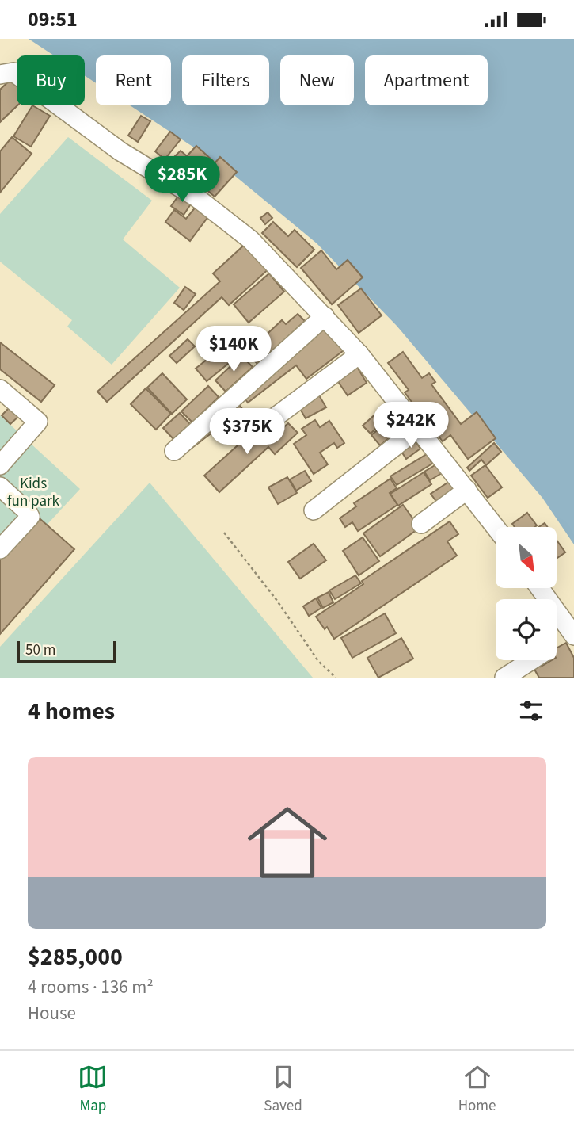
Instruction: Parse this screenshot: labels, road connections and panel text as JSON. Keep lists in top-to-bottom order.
{
  "parks": ["Kids fun park"],
  "scale_bar": "50 m",
  "north": "bottom right",
  "page": {
    "status": "09:51",
    "chip": [
      "Buy",
      "Rent",
      "Filters",
      "New",
      "Apartment"
    ],
    "price": [
      "$285K",
      "$140K",
      "$242K",
      "$375K"
    ],
    "scale": "50 m",
    "heading": "4 homes",
    "list": [
      {
        "name": "$285,000",
        "note": "4 rooms · 136 m² · House"
      }
    ],
    "tabs": ["Map", "Saved", "Home"]
  }
}
